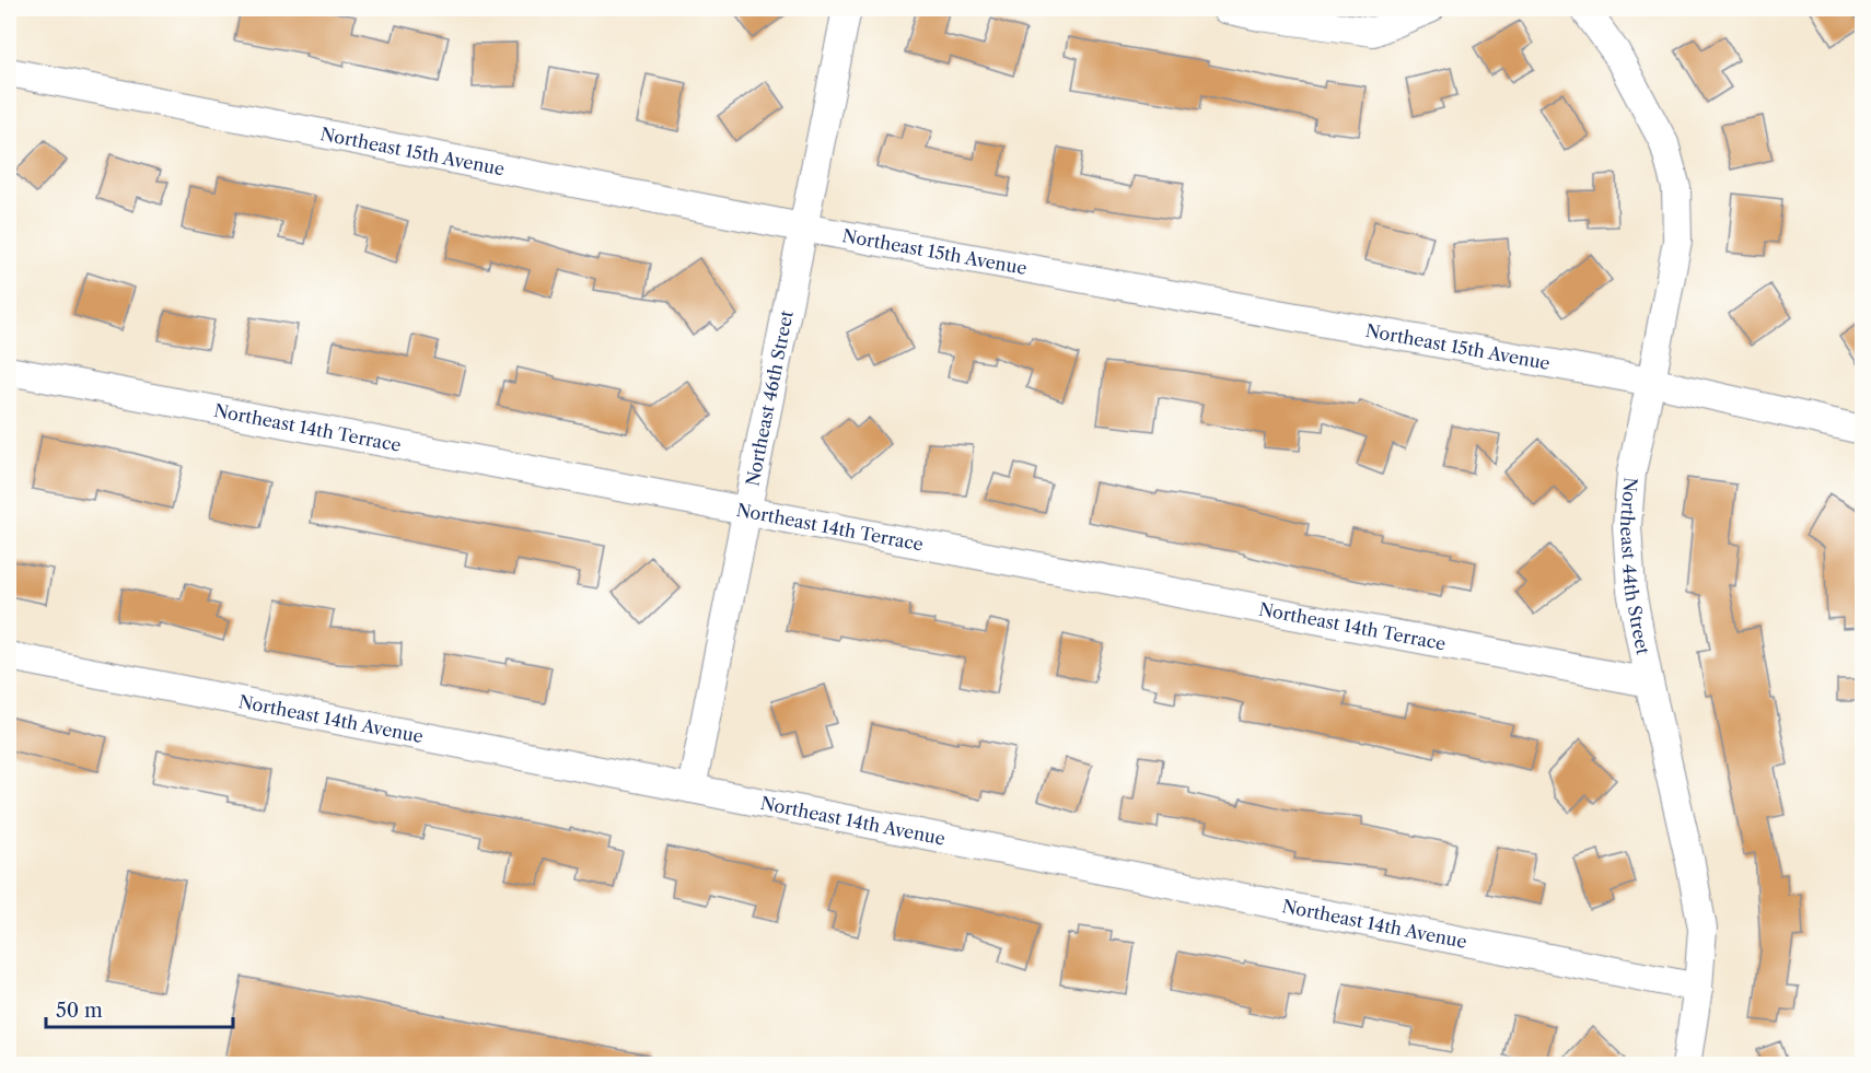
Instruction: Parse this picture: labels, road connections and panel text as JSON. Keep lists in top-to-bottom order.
{
  "streets": {
    "street": [
      "Northeast 15th Avenue",
      "Northeast 46th Street",
      "Northeast 14th Terrace",
      "Northeast 44th Street",
      "Northeast 14th Avenue"
    ]
  },
  "crossings": [
    ["Northeast 15th Avenue", "Northeast 46th Street"],
    ["Northeast 15th Avenue", "Northeast 44th Street"],
    ["Northeast 46th Street", "Northeast 14th Terrace"],
    ["Northeast 46th Street", "Northeast 14th Avenue"],
    ["Northeast 14th Terrace", "Northeast 44th Street"],
    ["Northeast 44th Street", "Northeast 14th Avenue"]
  ],
  "scale_bar": "50 m"
}
